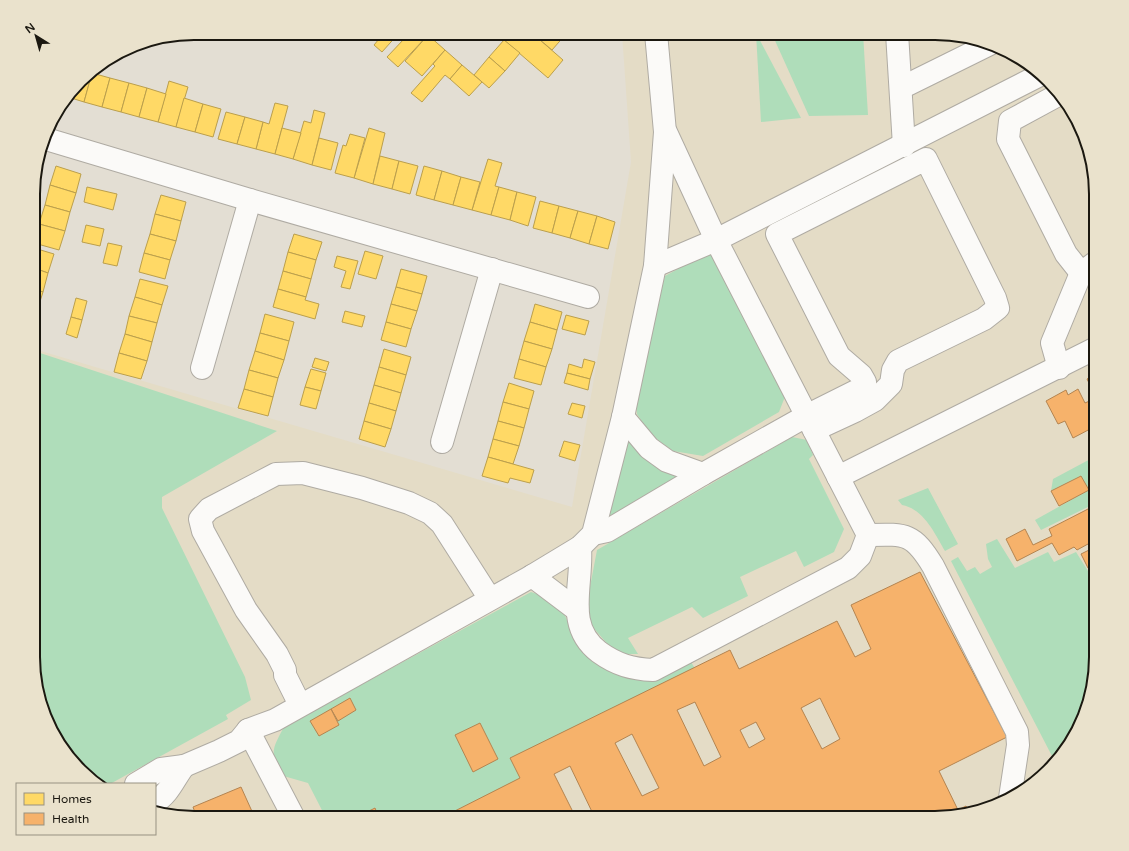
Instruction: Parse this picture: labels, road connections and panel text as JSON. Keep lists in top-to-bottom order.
{
  "legend": ["Homes", "Health"],
  "north": "top left"
}
